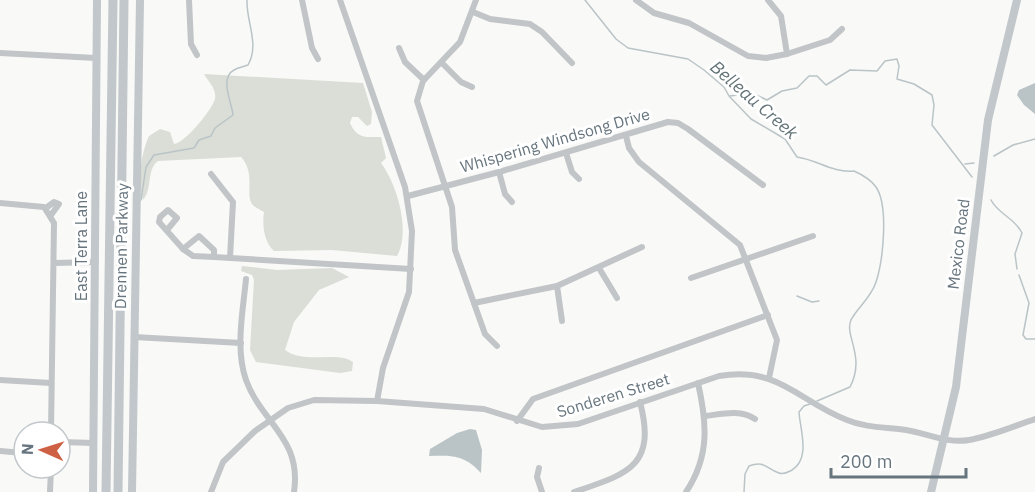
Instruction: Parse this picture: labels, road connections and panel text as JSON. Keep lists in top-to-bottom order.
{
  "streets": {
    "main road": ["Mexico Road", "East Terra Lane", "Drennen Parkway"],
    "street": ["Whispering Windsong Drive", "Sonderen Street"]
  },
  "crossings": [
    ["Mexico Road", "Sonderen Street"]
  ],
  "water": ["Belleau Creek"],
  "scale_bar": "200 m",
  "north": "left"
}
